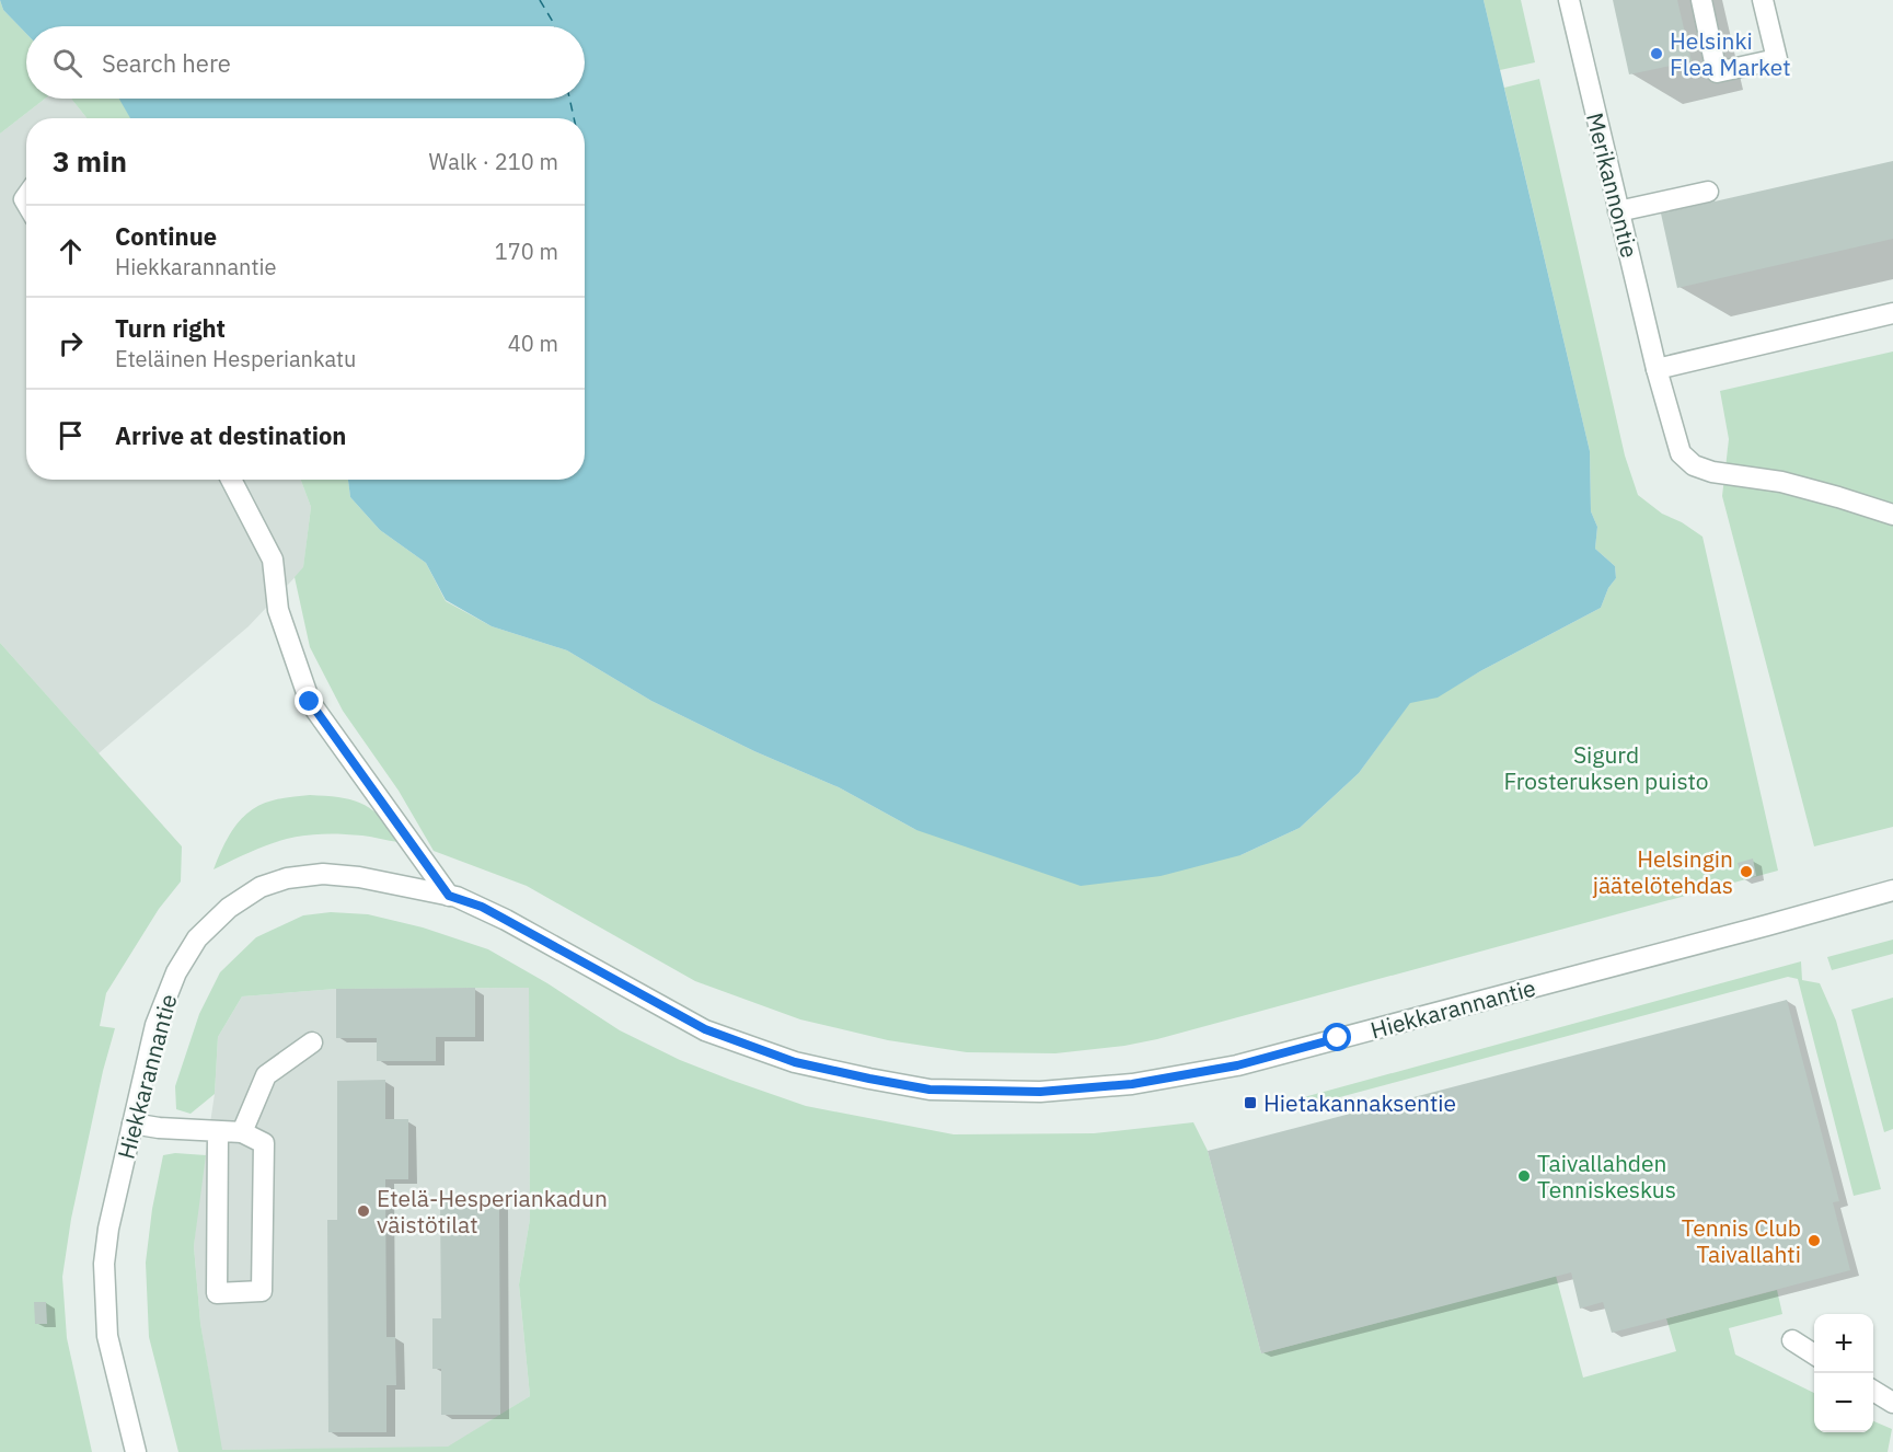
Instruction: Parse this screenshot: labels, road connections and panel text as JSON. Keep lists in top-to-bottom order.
{
  "streets": {
    "street": ["Merikannontie", "Hiekkarannantie"]
  },
  "parks": ["Sigurd Frosteruksen puisto"],
  "places": {
    "other": [
      "Helsinki Flea Market",
      "Helsingin jäätelötehdas",
      "Taivallahden Tenniskeskus",
      "Etelä-Hesperiankadun väistötilat",
      "Tennis Club Taivallahti"
    ],
    "transit": ["Hietakannaksentie"]
  },
  "page": {
    "search": "Search here",
    "heading": ["3 min", "Walk · 210 m"],
    "list": [
      ["Continue", "Hiekkarannantie", "170 m"],
      ["Turn right", "Eteläinen Hesperiankatu", "40 m"],
      "Arrive at destination"
    ],
    "map_buttons": ["+", "−"]
  }
}
